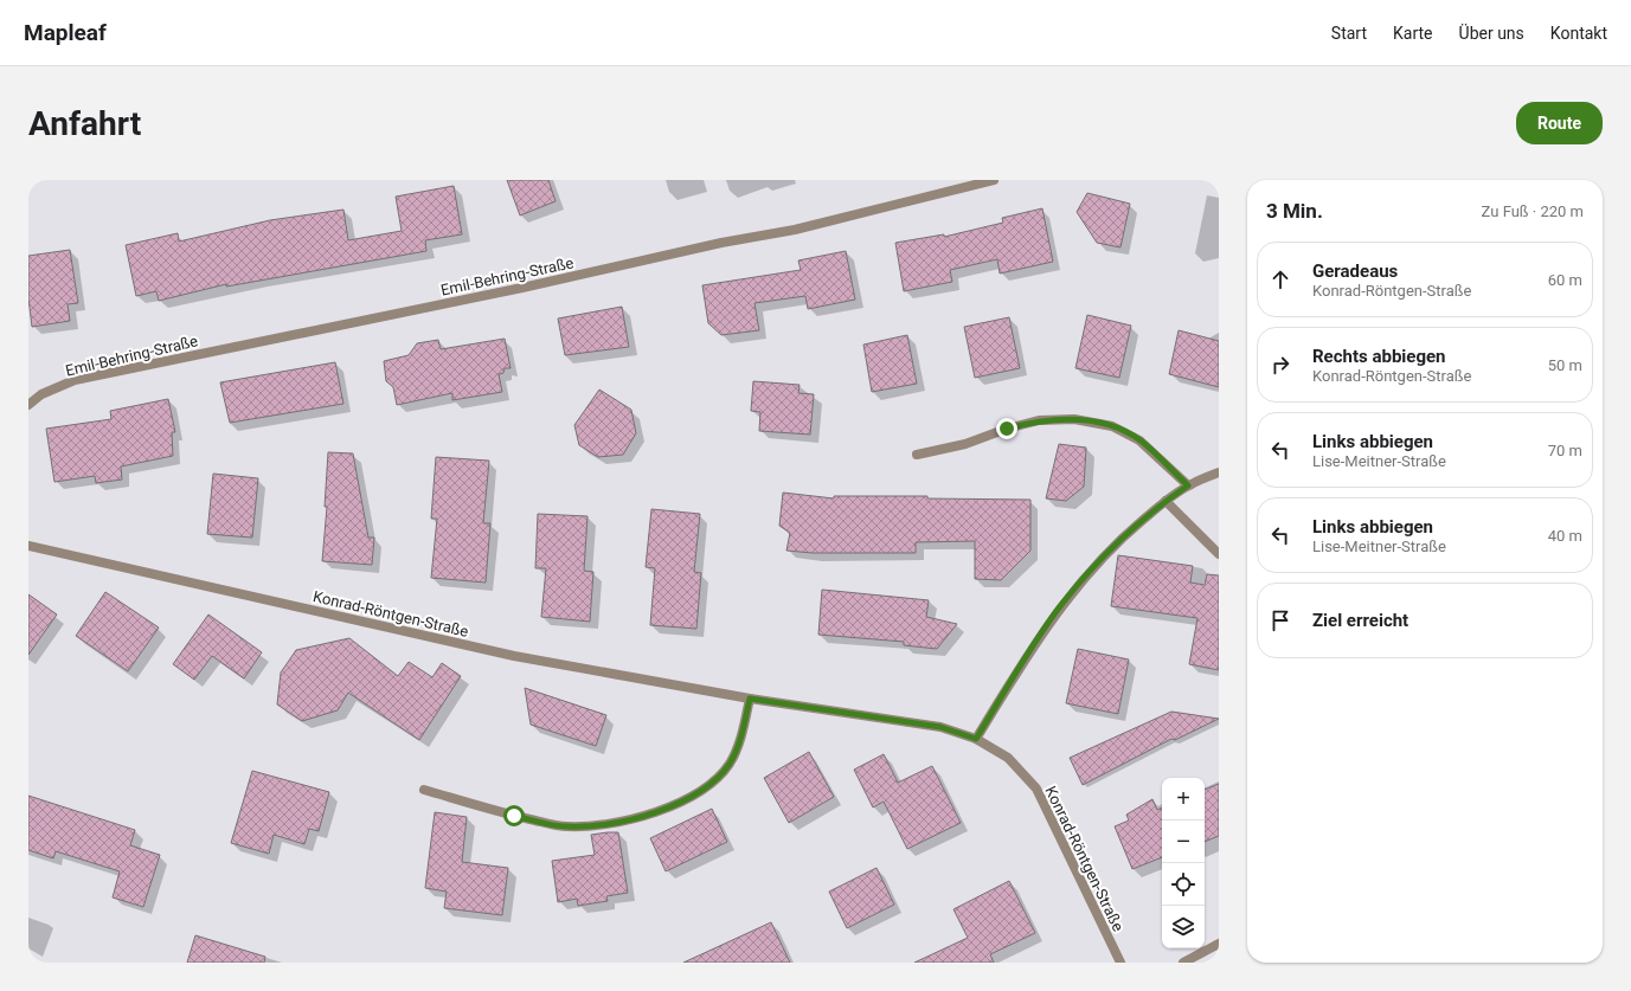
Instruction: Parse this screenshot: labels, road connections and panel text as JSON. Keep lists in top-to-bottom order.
{
  "streets": {
    "street": ["Emil-Behring-Straße", "Konrad-Röntgen-Straße"]
  },
  "page": {
    "header": "Mapleaf",
    "nav": [
      "Start",
      "Karte",
      "Über uns",
      "Kontakt"
    ],
    "buttons": "Route",
    "title": "Anfahrt",
    "heading": ["3 Min.", "Zu Fuß · 220 m"],
    "list": [
      ["Geradeaus", "Konrad-Röntgen-Straße", "60 m"],
      ["Rechts abbiegen", "Konrad-Röntgen-Straße", "50 m"],
      ["Links abbiegen", "Lise-Meitner-Straße", "70 m"],
      ["Links abbiegen", "Lise-Meitner-Straße", "40 m"],
      "Ziel erreicht"
    ],
    "map_buttons": ["+", "−"]
  }
}
